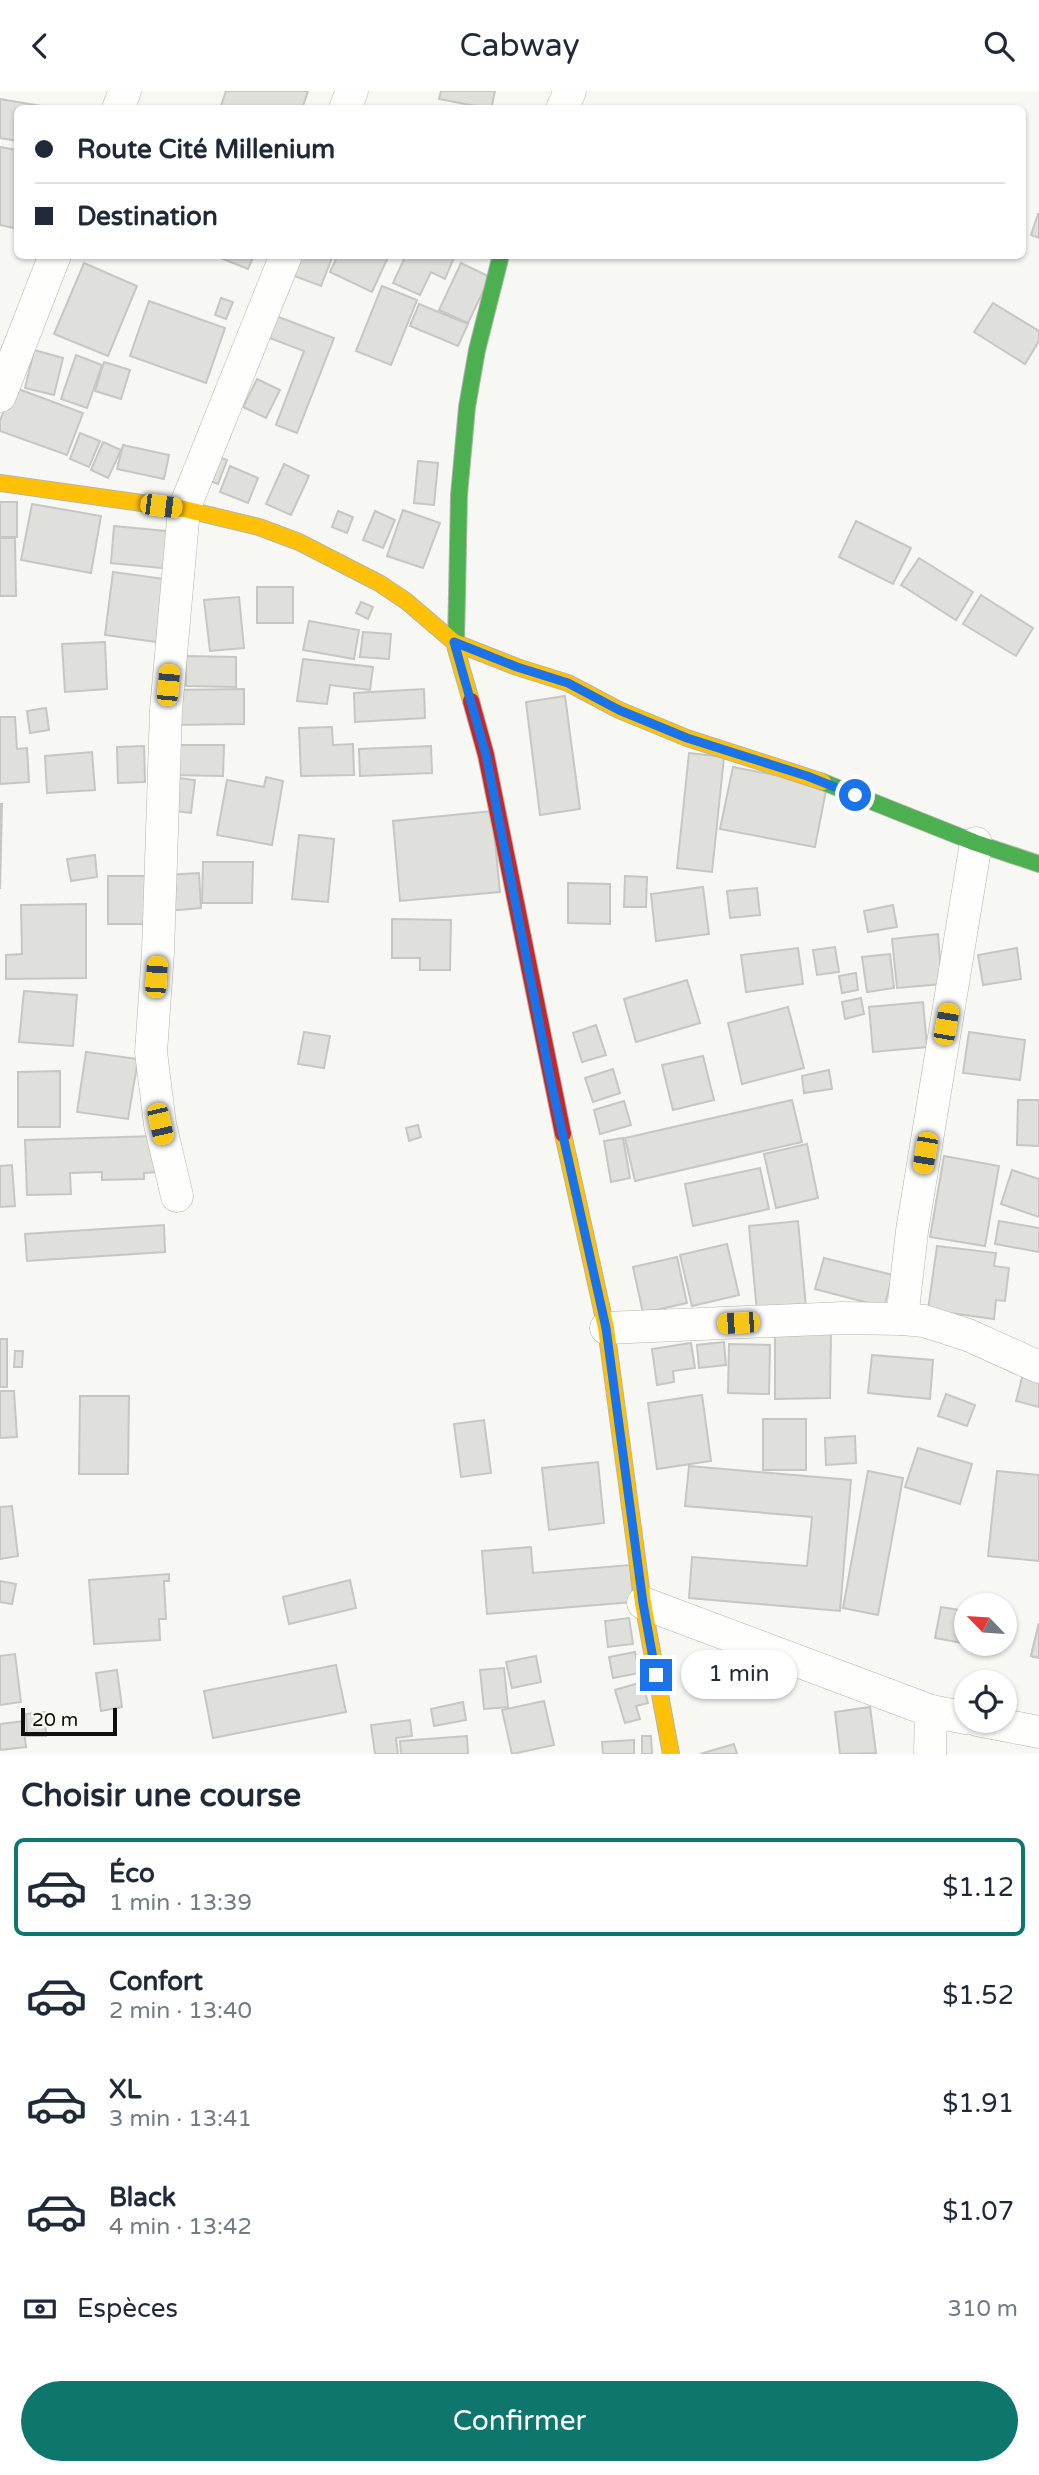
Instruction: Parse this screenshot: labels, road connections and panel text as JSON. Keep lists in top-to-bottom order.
{
  "scale_bar": "20 m",
  "north": "top left",
  "page": {
    "header": "Cabway",
    "banner": ["Route Cité Millenium", "Destination"],
    "bubble": "1 min",
    "scale": "20 m",
    "heading": "Choisir une course",
    "list": [
      {
        "name": "Éco",
        "note": "1 min · 13:39",
        "value": "$1.12"
      },
      {
        "name": "Confort",
        "note": "2 min · 13:40",
        "value": "$1.52"
      },
      {
        "name": "XL",
        "note": "3 min · 13:41",
        "value": "$1.91"
      },
      {
        "name": "Black",
        "note": "4 min · 13:42",
        "value": "$1.07"
      }
    ],
    "pay": ["Espèces", "310 m"],
    "buttons": "Confirmer"
  }
}
